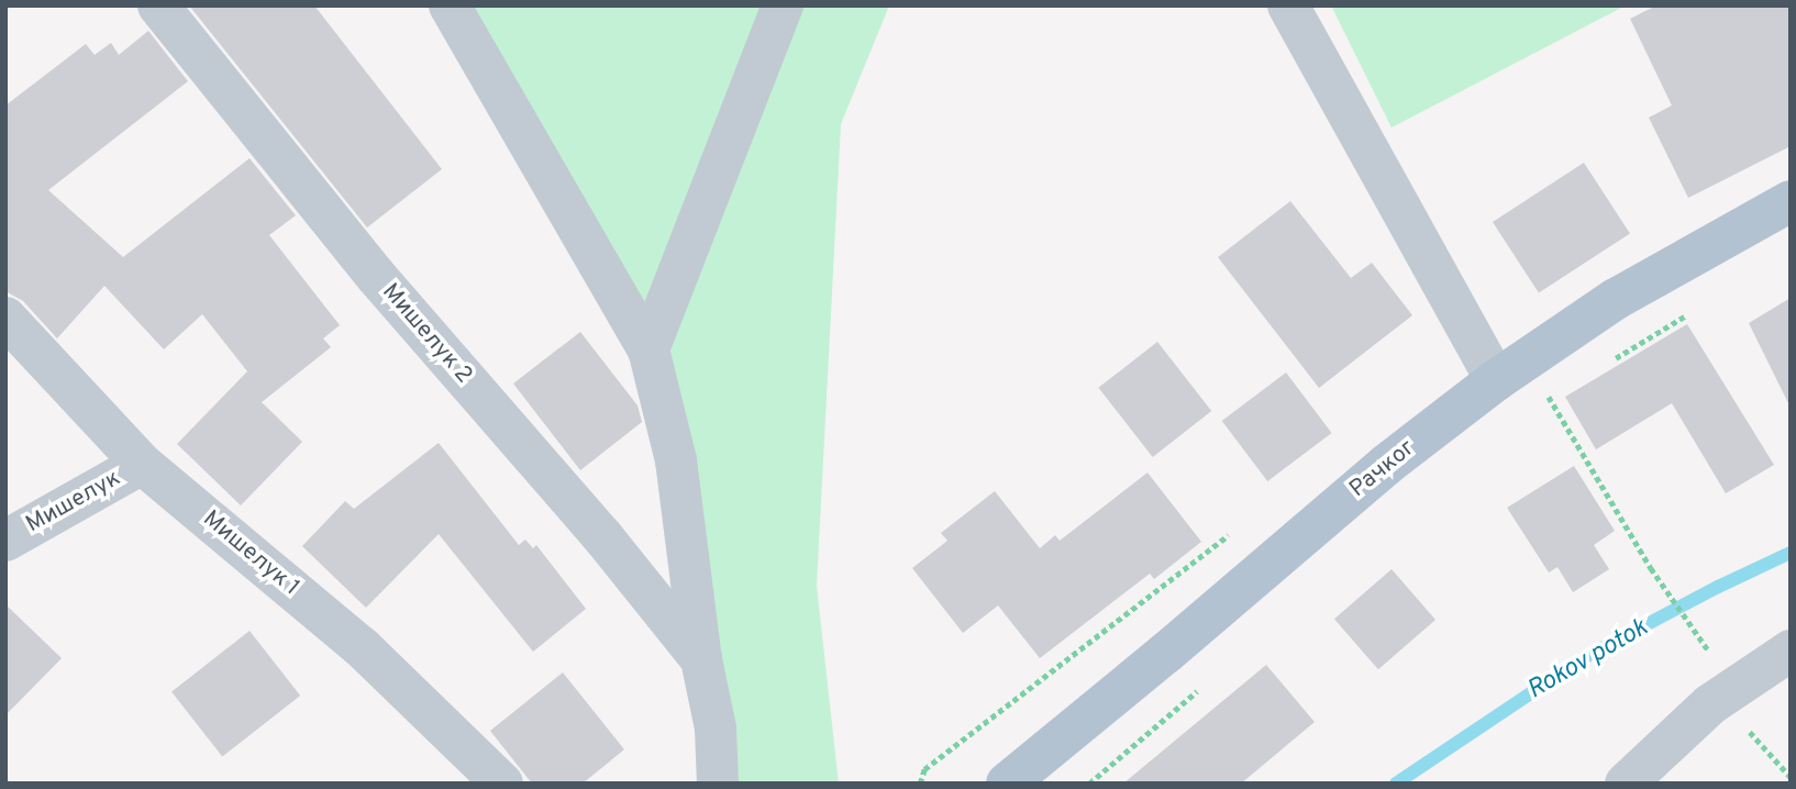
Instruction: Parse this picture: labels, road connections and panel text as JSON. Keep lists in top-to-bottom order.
{
  "streets": {
    "main road": ["Рачког"],
    "street": ["Мишелук 2", "Мишелук", "Мишелук 1"]
  },
  "crossings": [
    ["Мишелук", "Мишелук 1"]
  ],
  "water": ["Rokov potok"]
}
